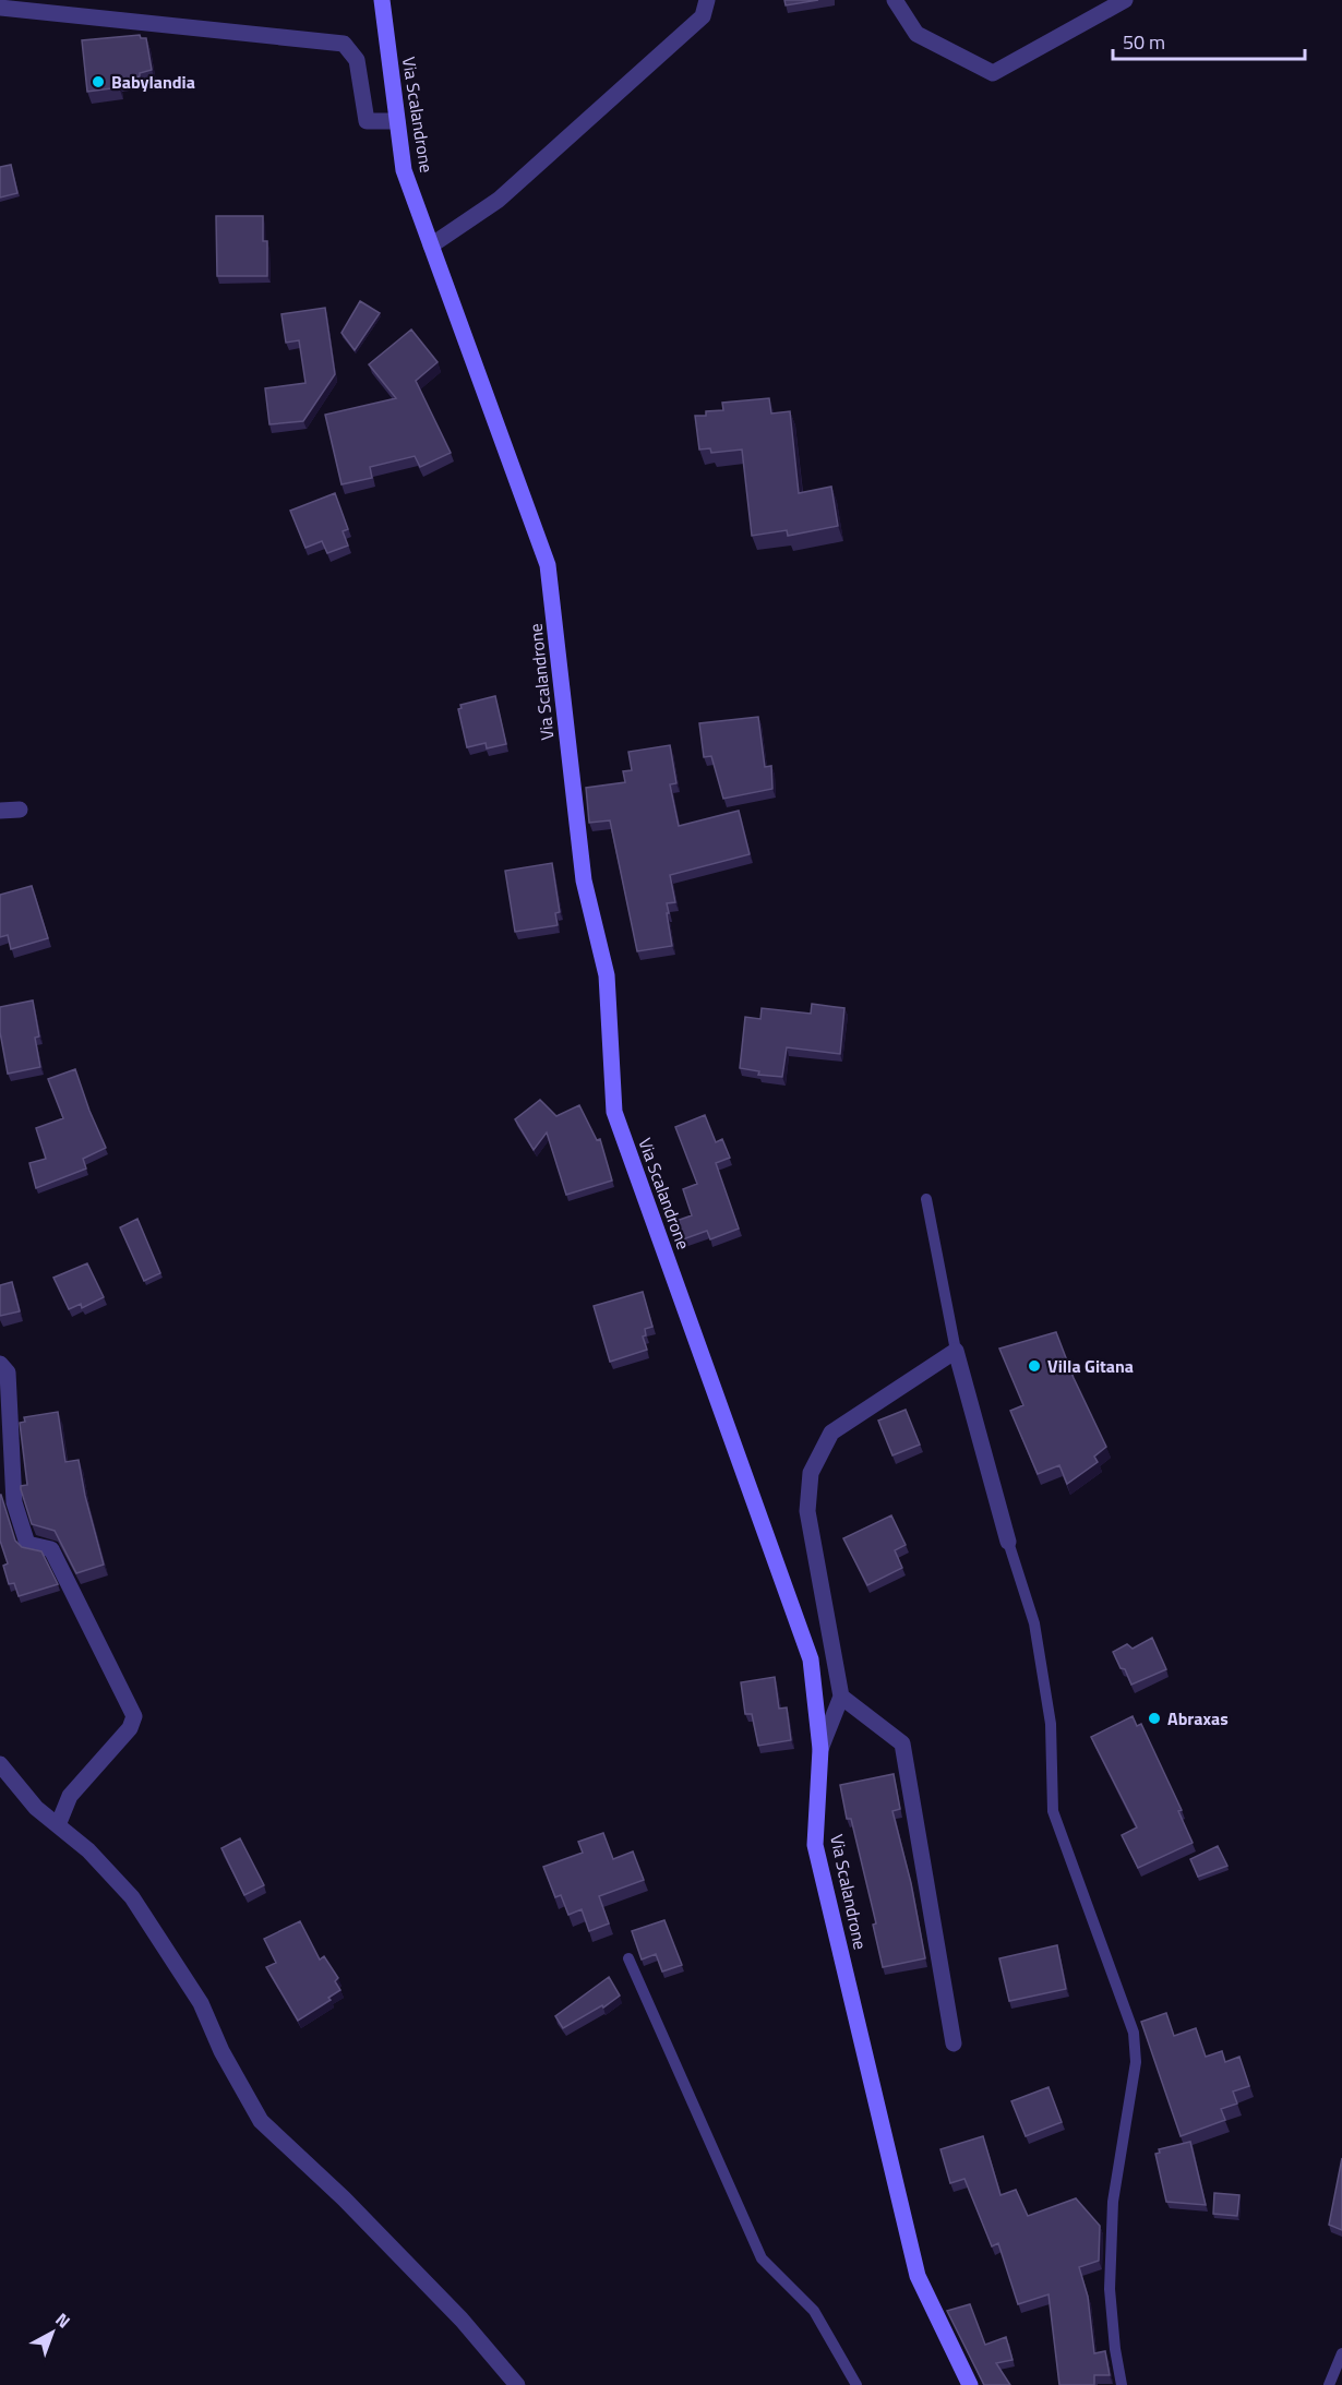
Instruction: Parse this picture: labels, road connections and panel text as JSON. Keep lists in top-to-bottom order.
{
  "streets": {
    "street": ["Via Scalandrone"]
  },
  "places": ["Babylandia", "Villa Gitana", "Abraxas"],
  "scale_bar": "50 m",
  "north": "top right"
}
